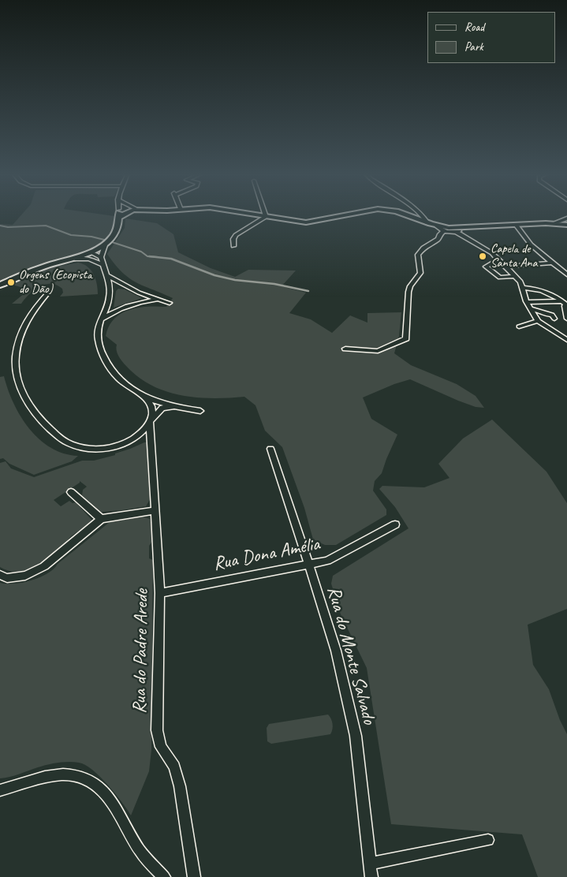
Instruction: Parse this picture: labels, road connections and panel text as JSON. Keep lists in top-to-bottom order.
{
  "streets": {
    "street": ["Rua Dona Amélia", "Rua do Padre Arede", "Rua do Monte Salvado"]
  },
  "crossings": [
    ["Rua Dona Amélia", "Rua do Padre Arede"],
    ["Rua Dona Amélia", "Rua do Monte Salvado"]
  ],
  "places": ["Capela de Santa Ana", "Orgens (Ecopista do Dão)"],
  "legend": ["Road", "Park"]
}
